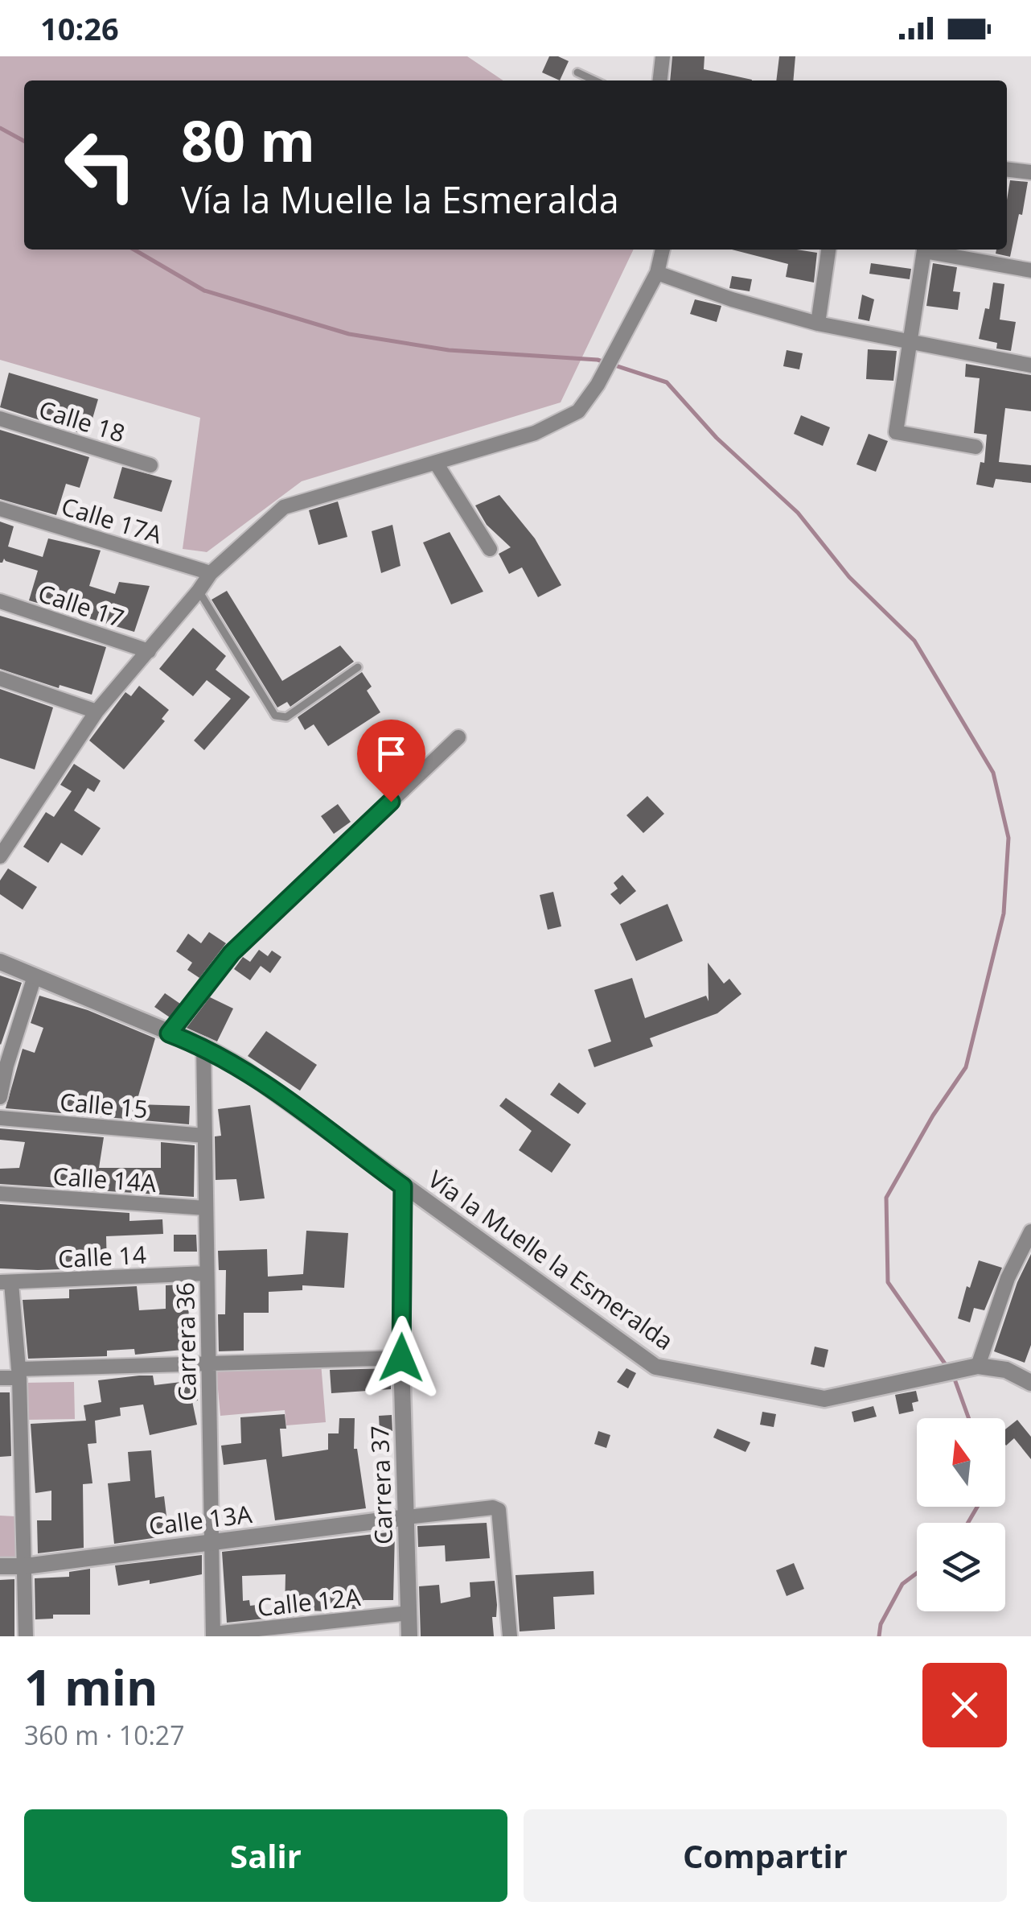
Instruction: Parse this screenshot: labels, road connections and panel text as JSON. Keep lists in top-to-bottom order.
{
  "streets": {
    "street": [
      "Calle 18",
      "Calle 17A",
      "Calle 17",
      "Calle 15",
      "Calle 14A",
      "Calle 14",
      "Vía la Muelle la Esmeralda",
      "Carrera 36",
      "Carrera 37",
      "Calle 13A",
      "Calle 12A"
    ]
  },
  "crossings": [
    ["Calle 15", "Carrera 36"],
    ["Calle 14A", "Carrera 36"],
    ["Calle 14", "Carrera 36"],
    ["Vía la Muelle la Esmeralda", "Carrera 36"],
    ["Vía la Muelle la Esmeralda", "Carrera 37"],
    ["Carrera 36", "Calle 13A"],
    ["Carrera 36", "Calle 12A"],
    ["Carrera 37", "Calle 13A"],
    ["Carrera 37", "Calle 12A"]
  ],
  "north": "top",
  "page": {
    "status": "10:26",
    "turn": ["80 m", "Vía la Muelle la Esmeralda"],
    "heading": ["1 min", "360 m · 10:27"],
    "buttons": ["Salir", "Compartir"]
  }
}
